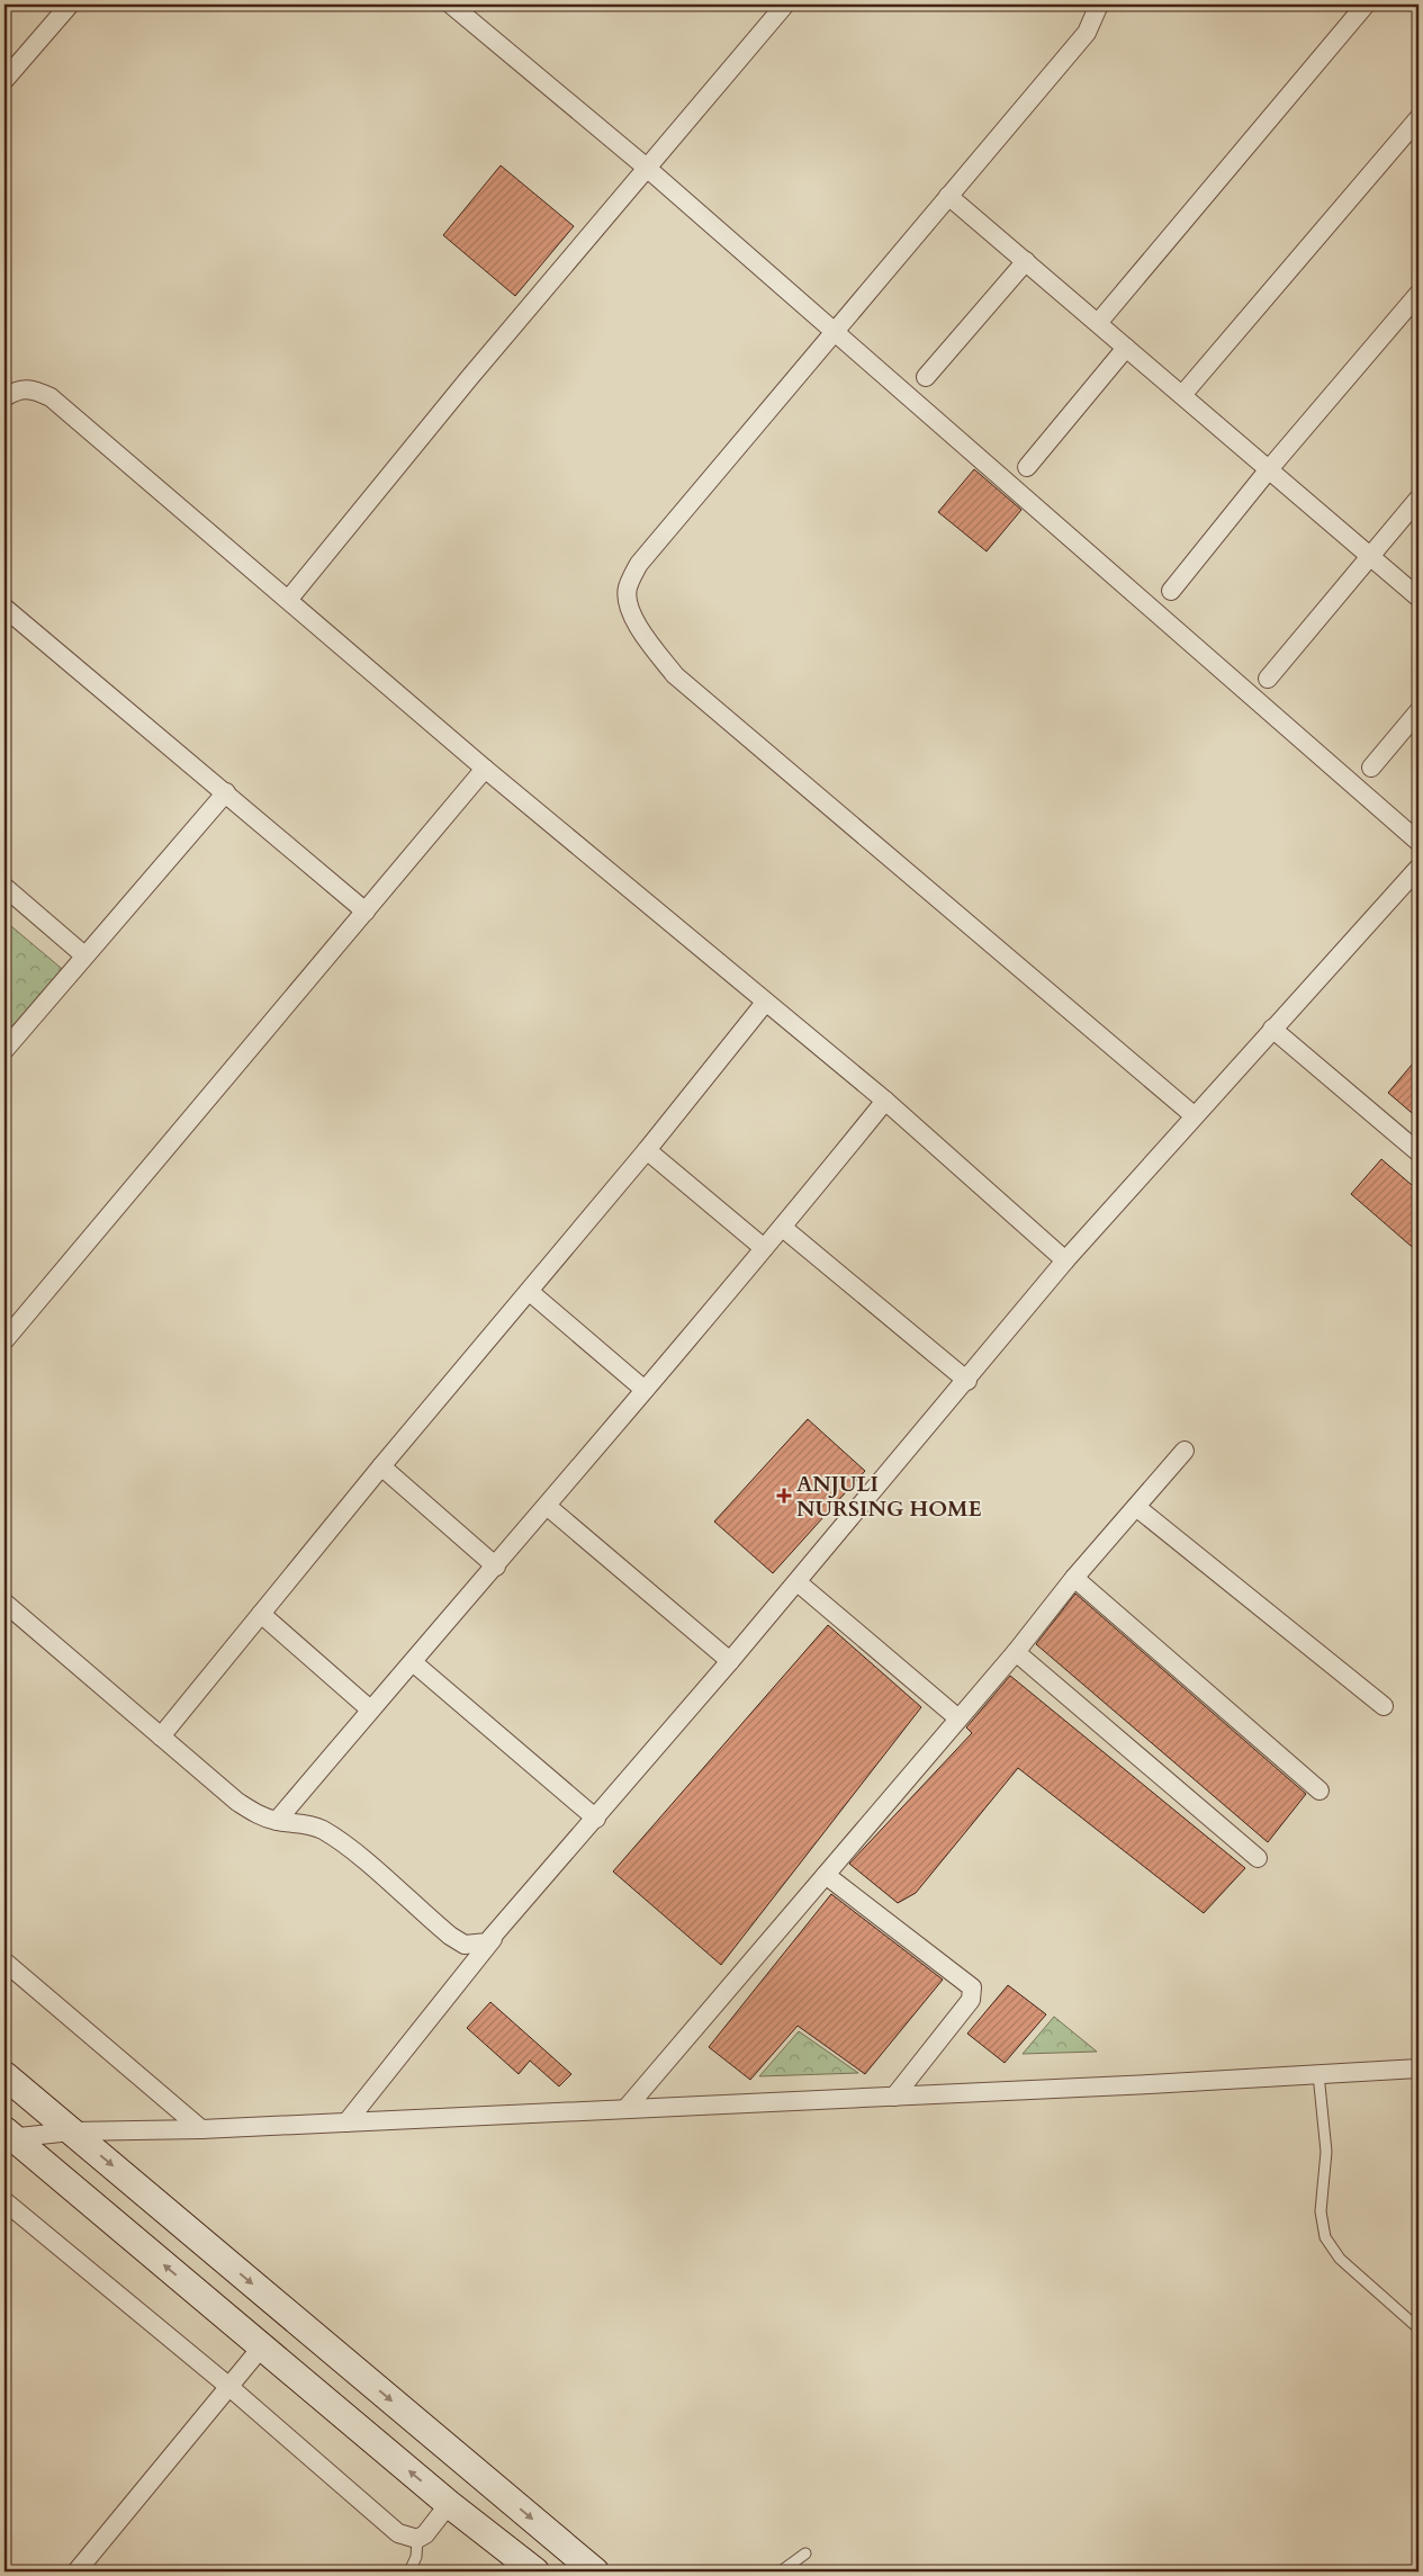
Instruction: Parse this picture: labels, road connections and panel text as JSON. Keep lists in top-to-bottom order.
{
  "places": {
    "health": ["ANJULI NURSING HOME"]
  }
}
